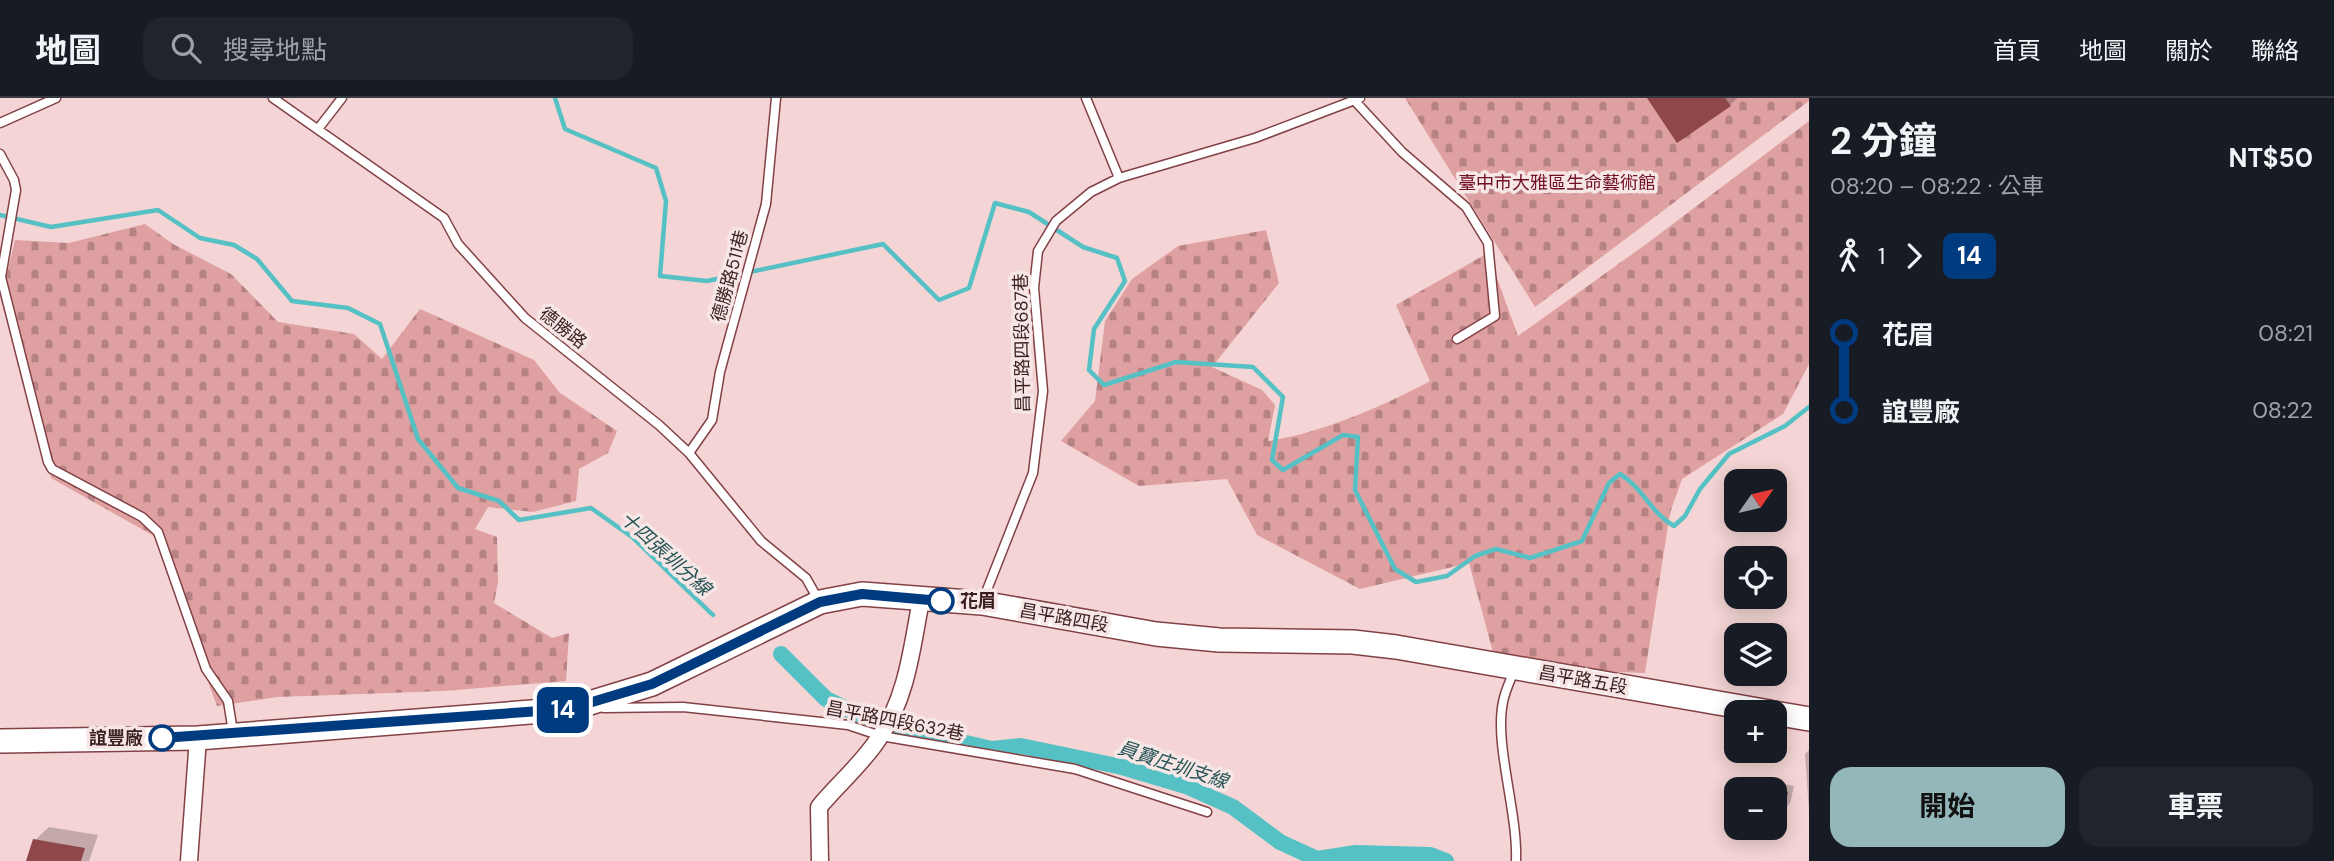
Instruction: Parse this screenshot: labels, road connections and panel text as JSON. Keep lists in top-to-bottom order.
{
  "streets": {
    "street": ["昌平路四段", "昌平路五段"],
    "lane": [
      "德勝路511巷",
      "德勝路",
      "昌平路四段687巷",
      "昌平路四段632巷"
    ]
  },
  "crossings": [
    ["德勝路511巷", "德勝路"],
    ["德勝路", "昌平路四段"],
    ["昌平路四段687巷", "昌平路四段"],
    ["昌平路四段", "昌平路五段"],
    ["昌平路四段", "昌平路四段632巷"]
  ],
  "water": ["十四張圳分線", "員寶庄圳支線"],
  "parks": ["臺中市大雅區生命藝術館"],
  "places": ["花眉", "誼豐廠"],
  "lines": ["bus line 14"],
  "north": "top right",
  "page": {
    "header": "地圖",
    "search": "搜尋地點",
    "nav": [
      "首頁",
      "地圖",
      "關於",
      "聯絡"
    ],
    "on_map": "14",
    "heading": ["2 分鐘", "08:20 – 08:22 · 公車", "NT$50"],
    "legs": ["1", "14"],
    "list": [
      {
        "name": "花眉",
        "value": "08:21"
      },
      {
        "name": "誼豐廠",
        "value": "08:22"
      }
    ],
    "map_buttons": ["+", "−"],
    "buttons": ["開始", "車票"]
  }
}
